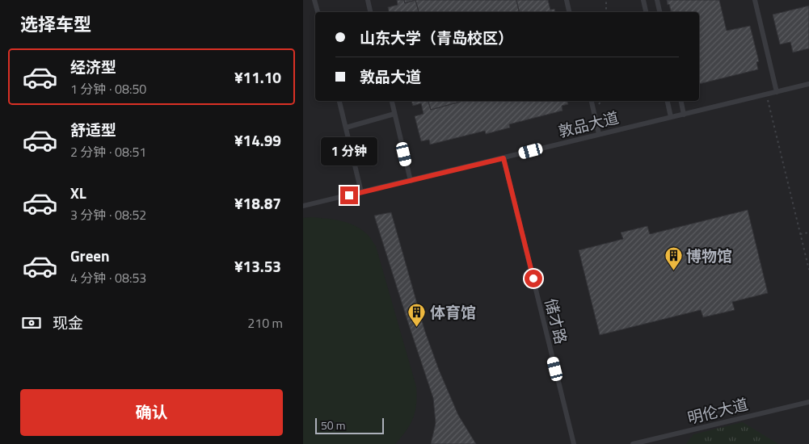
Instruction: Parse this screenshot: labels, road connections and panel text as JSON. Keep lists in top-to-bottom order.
{
  "streets": {
    "lane": ["敦品大道", "储才路", "明伦大道"]
  },
  "crossings": [
    ["敦品大道", "储才路"]
  ],
  "places": {
    "building": ["博物馆", "体育馆"]
  },
  "scale_bar": "50 m",
  "page": {
    "heading": "选择车型",
    "banner": ["山东大学（青岛校区）", "敦品大道"],
    "list": [
      {
        "name": "经济型",
        "note": "1 分钟 · 08:50",
        "value": "¥11.10"
      },
      {
        "name": "舒适型",
        "note": "2 分钟 · 08:51",
        "value": "¥14.99"
      },
      {
        "name": "XL",
        "note": "3 分钟 · 08:52",
        "value": "¥18.87"
      },
      {
        "name": "Green",
        "note": "4 分钟 · 08:53",
        "value": "¥13.53"
      }
    ],
    "bubble": "1 分钟",
    "pay": ["现金", "210 m"],
    "buttons": "确认",
    "scale": "50 m"
  }
}
